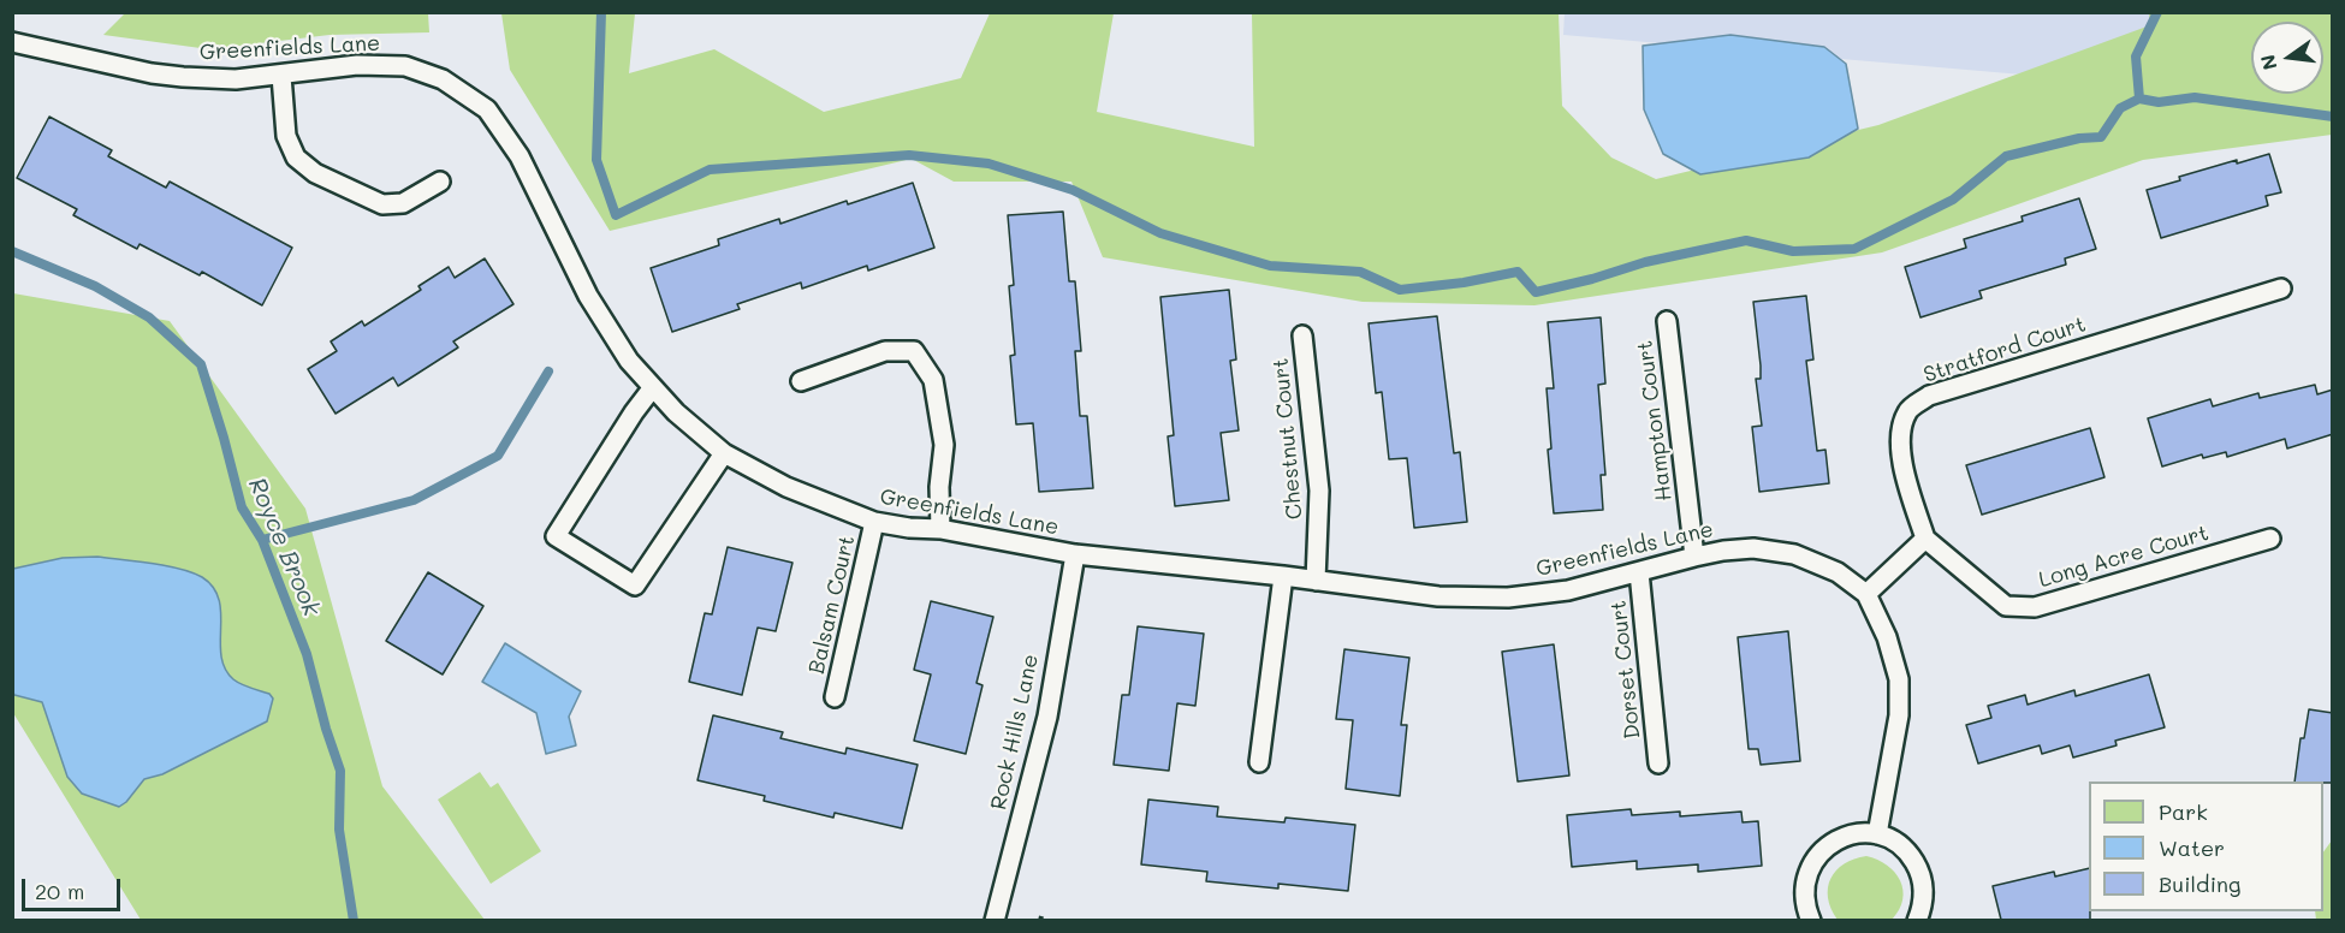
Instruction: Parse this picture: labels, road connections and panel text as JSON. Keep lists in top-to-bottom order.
{
  "streets": {
    "lane": [
      "Greenfields Lane",
      "Stratford Court",
      "Hampton Court",
      "Chestnut Court",
      "Long Acre Court",
      "Balsam Court",
      "Dorset Court",
      "Rock Hills Lane"
    ]
  },
  "crossings": [
    ["Greenfields Lane", "Hampton Court"],
    ["Greenfields Lane", "Chestnut Court"],
    ["Greenfields Lane", "Balsam Court"],
    ["Greenfields Lane", "Dorset Court"],
    ["Greenfields Lane", "Rock Hills Lane"],
    ["Stratford Court", "Long Acre Court"]
  ],
  "water": ["Royce Brook"],
  "legend": ["Park", "Water", "Building"],
  "scale_bar": "20 m",
  "north": "left"
}
